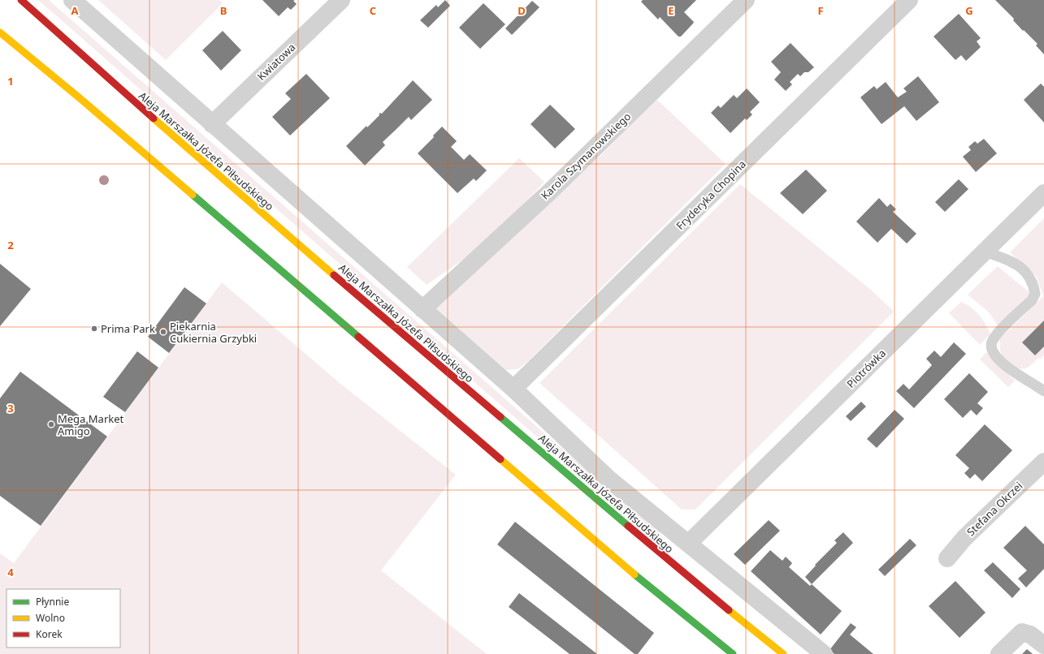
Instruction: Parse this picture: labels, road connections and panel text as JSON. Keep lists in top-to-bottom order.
{
  "streets": {
    "main road": ["Aleja Marszałka Józefa Piłsudskiego"],
    "street": [
      "Kwiatowa",
      "Karola Szymanowskiego",
      "Fryderyka Chopina",
      "Piotrówka",
      "Stefana Okrzei"
    ]
  },
  "places": ["Prima Park", "Piekarnia Cukiernia Grzybki", "Mega Market Amigo"],
  "legend": ["Płynnie", "Wolno", "Korek"],
  "grid": {
    "columns": [
      "A",
      "B",
      "C",
      "D",
      "E",
      "F",
      "G"
    ],
    "rows": [
      "1",
      "2",
      "3",
      "4"
    ]
  }
}
